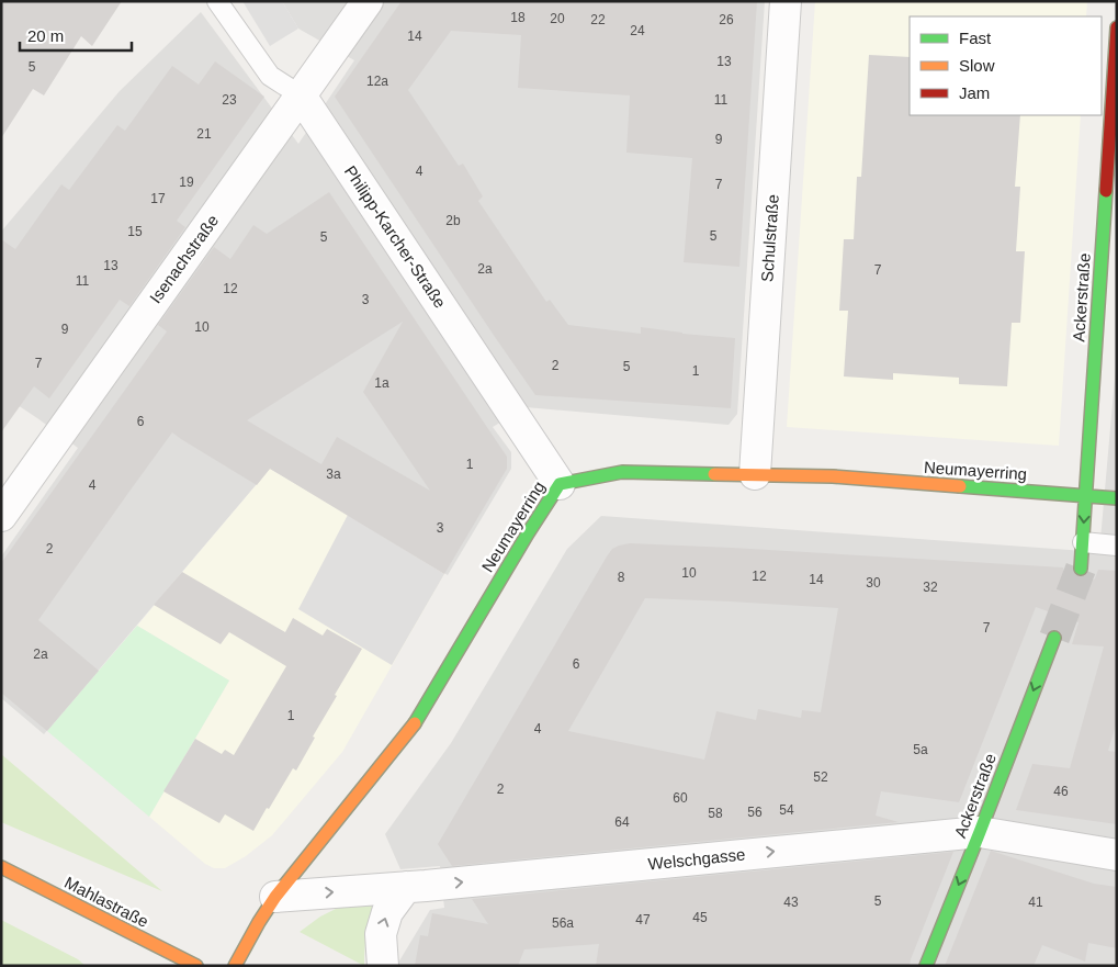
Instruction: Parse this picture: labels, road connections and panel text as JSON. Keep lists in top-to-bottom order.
{
  "streets": {
    "street": [
      "Philipp-Karcher-Straße",
      "Schulstraße",
      "Isenachstraße",
      "Ackerstraße",
      "Neumayerring",
      "Welschgasse",
      "Mahlastraße"
    ]
  },
  "crossings": [
    ["Philipp-Karcher-Straße", "Isenachstraße"],
    ["Philipp-Karcher-Straße", "Neumayerring"],
    ["Schulstraße", "Neumayerring"],
    ["Ackerstraße", "Neumayerring"],
    ["Ackerstraße", "Welschgasse"],
    ["Neumayerring", "Welschgasse"]
  ],
  "one_way": ["Ackerstraße", "Welschgasse"],
  "house_numbers": [
    "18",
    "20",
    "22",
    "26",
    "24",
    "14",
    "13",
    "5",
    "12a",
    "23",
    "11",
    "21",
    "9",
    "4",
    "19",
    "7",
    "17",
    "2b",
    "15",
    "5",
    "5",
    "13",
    "2a",
    "7",
    "11",
    "12",
    "3",
    "10",
    "9",
    "7",
    "2",
    "5",
    "1",
    "1a",
    "6",
    "1",
    "3a",
    "4",
    "3",
    "2",
    "10",
    "12",
    "8",
    "14",
    "30",
    "32",
    "7",
    "2a",
    "6",
    "1",
    "4",
    "5a",
    "52",
    "2",
    "46",
    "60",
    "54",
    "56",
    "58",
    "64",
    "5",
    "43",
    "41",
    "45",
    "47",
    "56a"
  ],
  "legend": ["Fast", "Slow", "Jam"],
  "scale_bar": "20 m"
}
